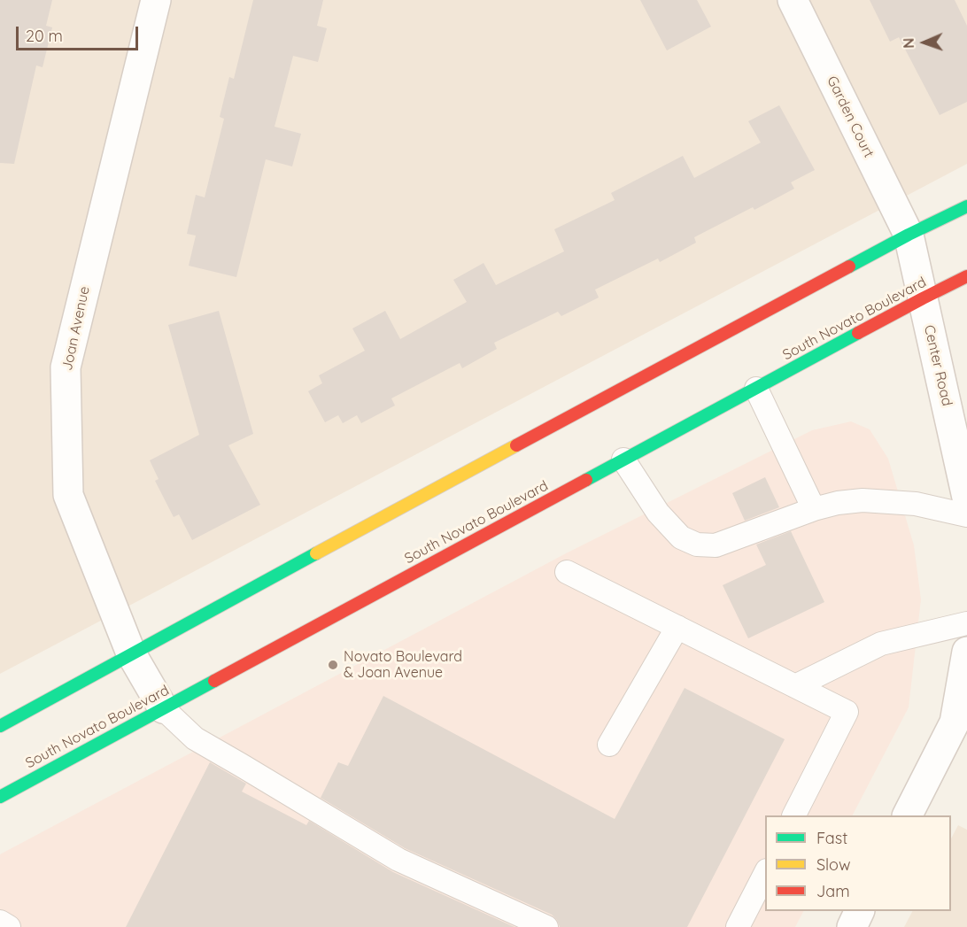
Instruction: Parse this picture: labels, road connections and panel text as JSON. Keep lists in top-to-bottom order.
{
  "streets": {
    "main road": ["South Novato Boulevard"],
    "street": ["Garden Court", "Joan Avenue", "Center Road"]
  },
  "crossings": [
    ["Garden Court", "Center Road"],
    ["South Novato Boulevard", "Joan Avenue"],
    ["South Novato Boulevard", "Center Road"]
  ],
  "places": ["Novato Boulevard & Joan Avenue"],
  "legend": ["Fast", "Slow", "Jam"],
  "scale_bar": "20 m",
  "north": "left"
}
